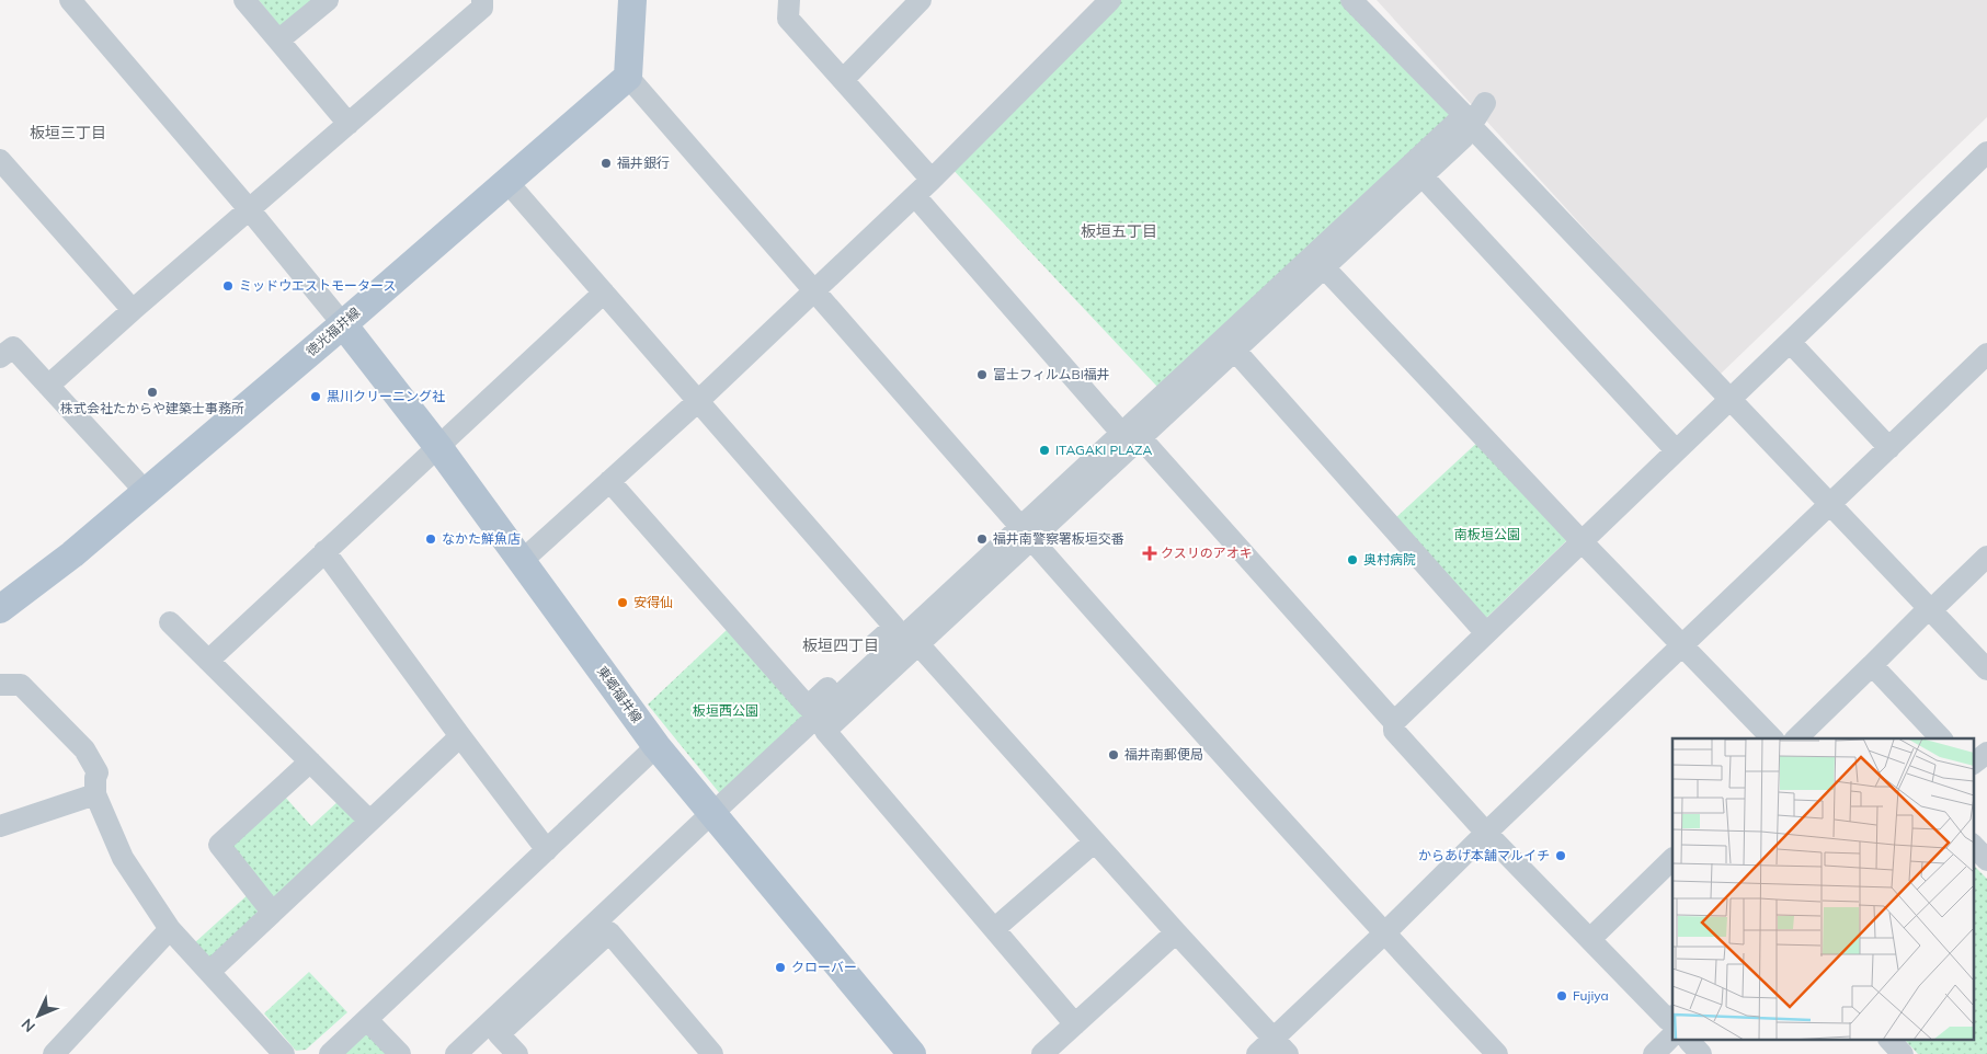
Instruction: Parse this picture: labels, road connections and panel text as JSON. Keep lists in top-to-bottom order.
{
  "streets": {
    "main road": ["徳光福井線", "東郷福井線"]
  },
  "crossings": [
    ["徳光福井線", "東郷福井線"]
  ],
  "districts": ["板垣三丁目", "板垣五丁目", "板垣四丁目"],
  "parks": ["南板垣公園", "板垣西公園"],
  "places": {
    "other": [
      "福井銀行",
      "ミッドウエストモータース",
      "富士フィルムBI福井",
      "株式会社たからや建築士事務所",
      "黒川クリーニング社",
      "ITAGAKI PLAZA",
      "なかた鮮魚店",
      "福井南警察署板垣交番",
      "奥村病院",
      "安得仙",
      "福井南郵便局",
      "からあげ本舗マルイチ",
      "クローバー",
      "Fujiya"
    ],
    "health": ["クスリのアオキ"]
  },
  "north": "bottom left"
}
